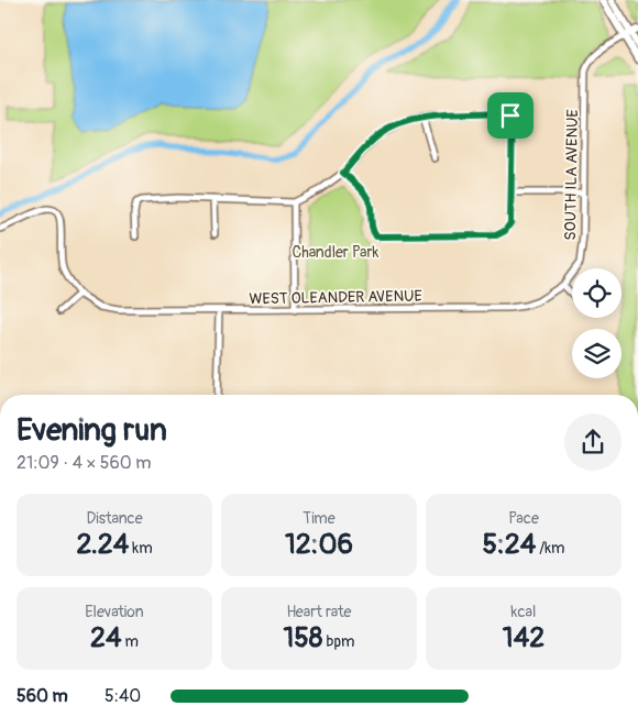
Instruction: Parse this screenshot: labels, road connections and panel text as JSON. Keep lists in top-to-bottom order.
{
  "streets": {
    "street": ["SOUTH ILA AVENUE", "WEST OLEANDER AVENUE"]
  },
  "crossings": [
    ["SOUTH ILA AVENUE", "WEST OLEANDER AVENUE"]
  ],
  "parks": ["Chandler Park"],
  "page": {
    "heading": ["Evening run", "21:09 · 4 × 560 m"],
    "stats": [
      ["Distance", "2.24 km"],
      ["Time", "12:06"],
      ["Pace", "5:24 /km"],
      ["Elevation", "24 m"],
      ["Heart rate", "158 bpm"],
      ["kcal", "142"]
    ],
    "list": [
      {
        "name": "560 m",
        "note": "5:40"
      }
    ]
  }
}
